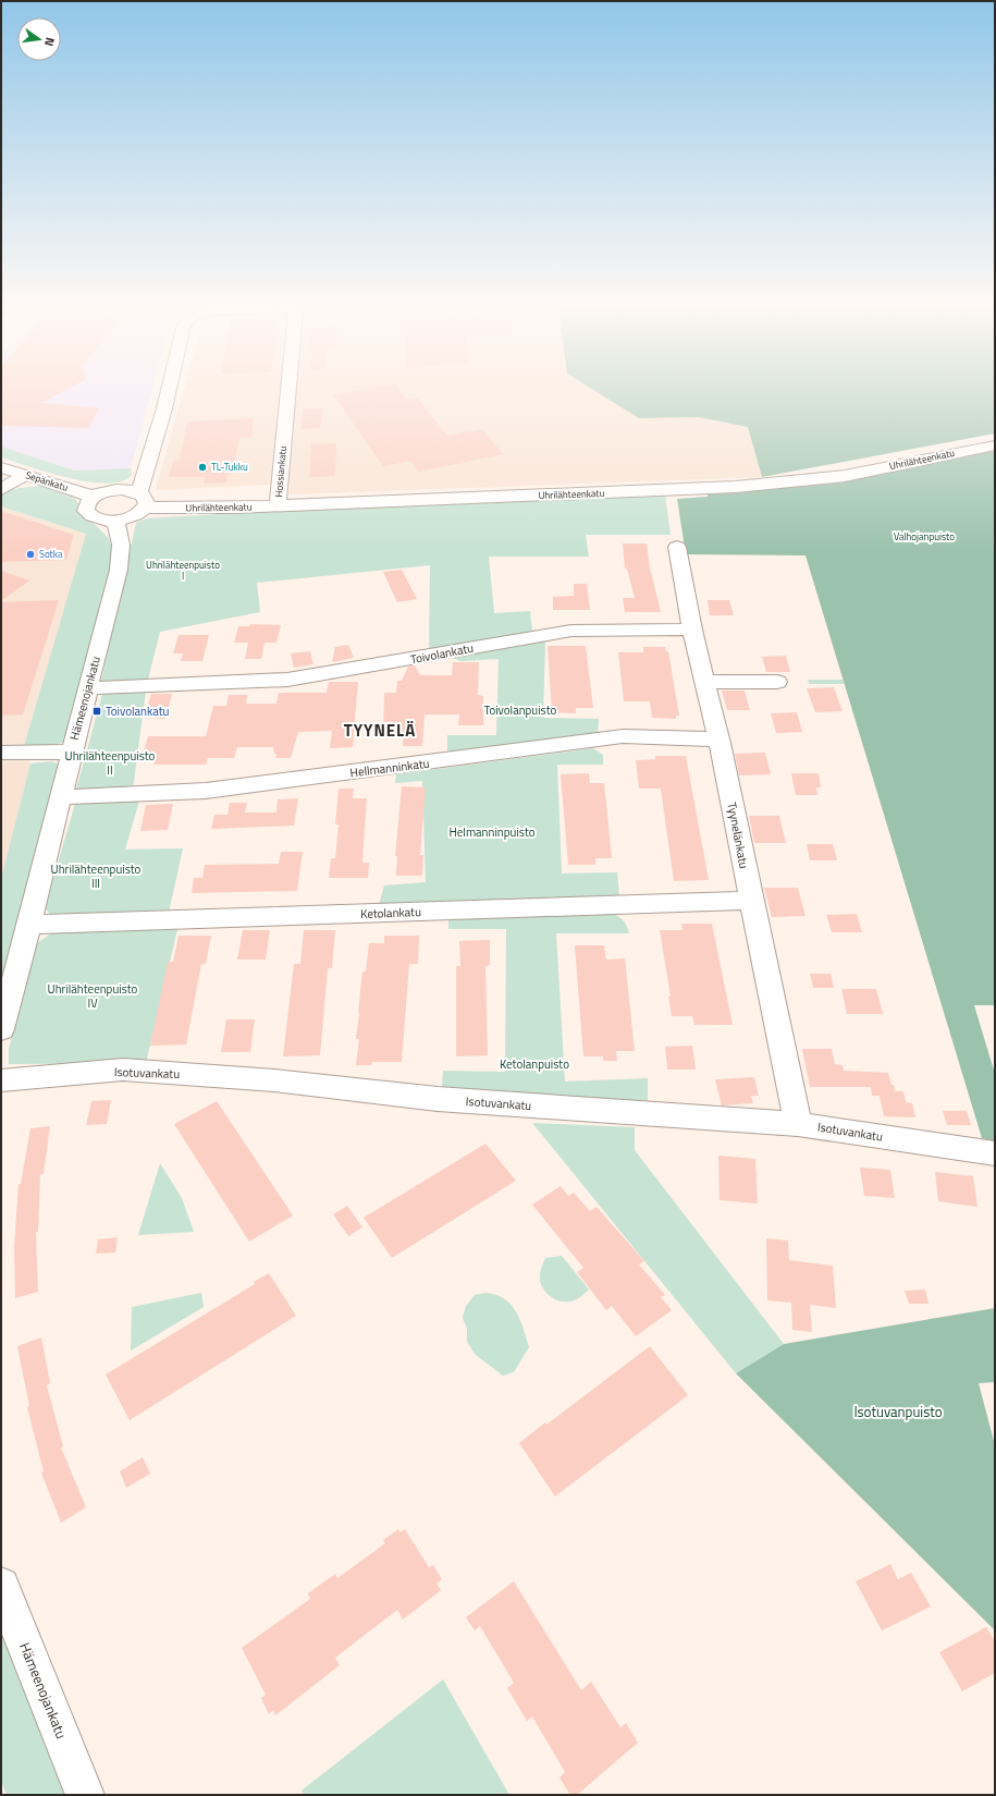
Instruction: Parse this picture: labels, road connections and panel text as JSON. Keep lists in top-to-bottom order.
{
  "streets": {
    "street": [
      "Uhrilähteenkatu",
      "Hossiankatu",
      "Sepänkatu",
      "Toivolankatu",
      "Hämeenojankatu",
      "Hellmanninkatu",
      "Tyynelänkatu",
      "Ketolankatu",
      "Isotuvankatu"
    ]
  },
  "crossings": [
    ["Uhrilähteenkatu", "Hossiankatu"],
    ["Uhrilähteenkatu", "Sepänkatu"],
    ["Toivolankatu", "Hämeenojankatu"],
    ["Toivolankatu", "Tyynelänkatu"],
    ["Hämeenojankatu", "Hellmanninkatu"],
    ["Hämeenojankatu", "Ketolankatu"],
    ["Hellmanninkatu", "Tyynelänkatu"],
    ["Tyynelänkatu", "Ketolankatu"],
    ["Tyynelänkatu", "Isotuvankatu"]
  ],
  "districts": ["TYYNELÄ"],
  "parks": [
    "Valhojanpuisto",
    "Uhrilähteenpuisto I",
    "Toivolanpuisto",
    "Uhrilähteenpuisto II",
    "Helmanninpuisto",
    "Uhrilähteenpuisto III",
    "Uhrilähteenpuisto IV",
    "Ketolanpuisto",
    "Isotuvanpuisto"
  ],
  "places": {
    "other": ["TL-Tukku", "Sotka"],
    "transit": ["Toivolankatu"]
  },
  "north": "right"
}
